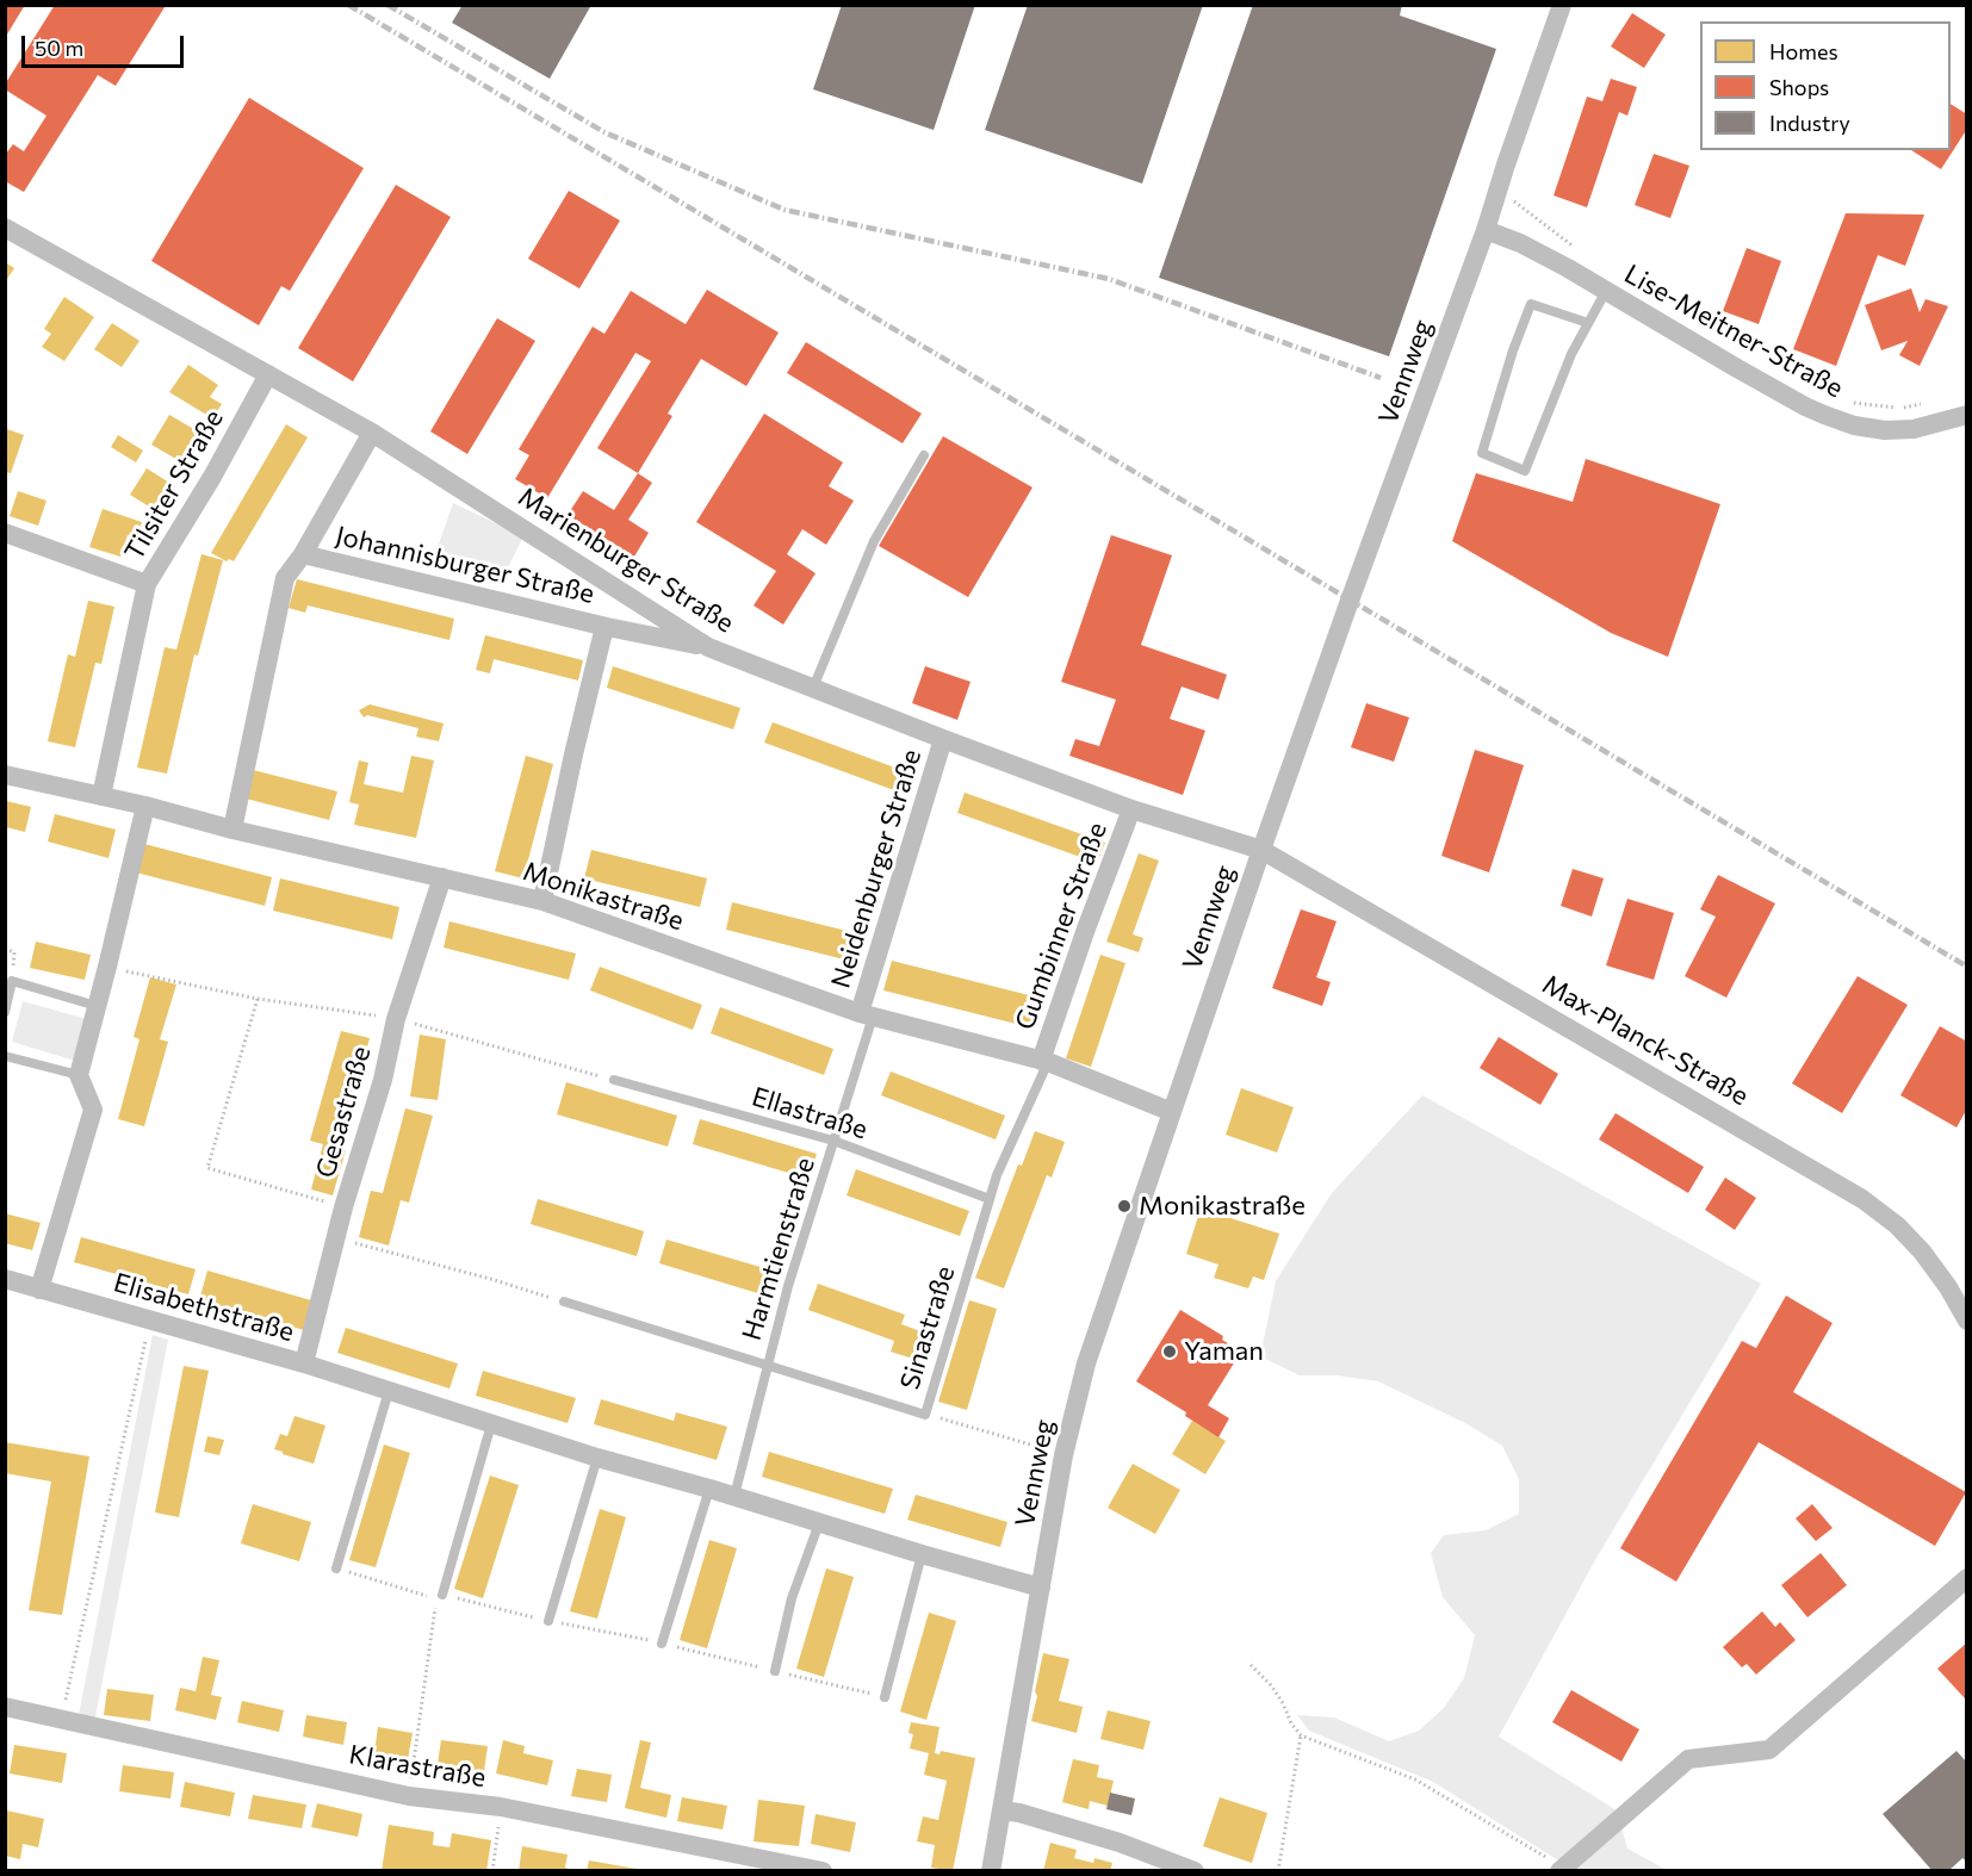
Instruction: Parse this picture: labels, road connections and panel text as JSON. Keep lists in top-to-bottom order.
{
  "streets": {
    "street": [
      "Lise-Meitner-Straße",
      "Vennweg",
      "Tilsiter Straße",
      "Marienburger Straße",
      "Johannisburger Straße",
      "Neidenburger Straße",
      "Monikastraße",
      "Gumbinner Straße",
      "Max-Planck-Straße",
      "Gesastraße",
      "Elisabethstraße",
      "Klarastraße"
    ],
    "lane": ["Ellastraße", "Harmtienstraße", "Sinastraße"]
  },
  "crossings": [
    ["Lise-Meitner-Straße", "Vennweg"],
    ["Vennweg", "Marienburger Straße"],
    ["Vennweg", "Monikastraße"],
    ["Vennweg", "Max-Planck-Straße"],
    ["Vennweg", "Elisabethstraße"],
    ["Tilsiter Straße", "Marienburger Straße"],
    ["Tilsiter Straße", "Monikastraße"],
    ["Marienburger Straße", "Johannisburger Straße"],
    ["Marienburger Straße", "Neidenburger Straße"],
    ["Marienburger Straße", "Gumbinner Straße"],
    ["Marienburger Straße", "Max-Planck-Straße"],
    ["Neidenburger Straße", "Monikastraße"],
    ["Neidenburger Straße", "Harmtienstraße"],
    ["Monikastraße", "Gumbinner Straße"],
    ["Monikastraße", "Gesastraße"],
    ["Monikastraße", "Harmtienstraße"],
    ["Monikastraße", "Sinastraße"],
    ["Gumbinner Straße", "Sinastraße"],
    ["Gesastraße", "Elisabethstraße"],
    ["Ellastraße", "Harmtienstraße"],
    ["Ellastraße", "Sinastraße"],
    ["Harmtienstraße", "Elisabethstraße"],
    ["Harmtienstraße", "Sinastraße"]
  ],
  "places": ["Monikastraße", "Yaman"],
  "legend": ["Homes", "Shops", "Industry"],
  "scale_bar": "50 m"
}
